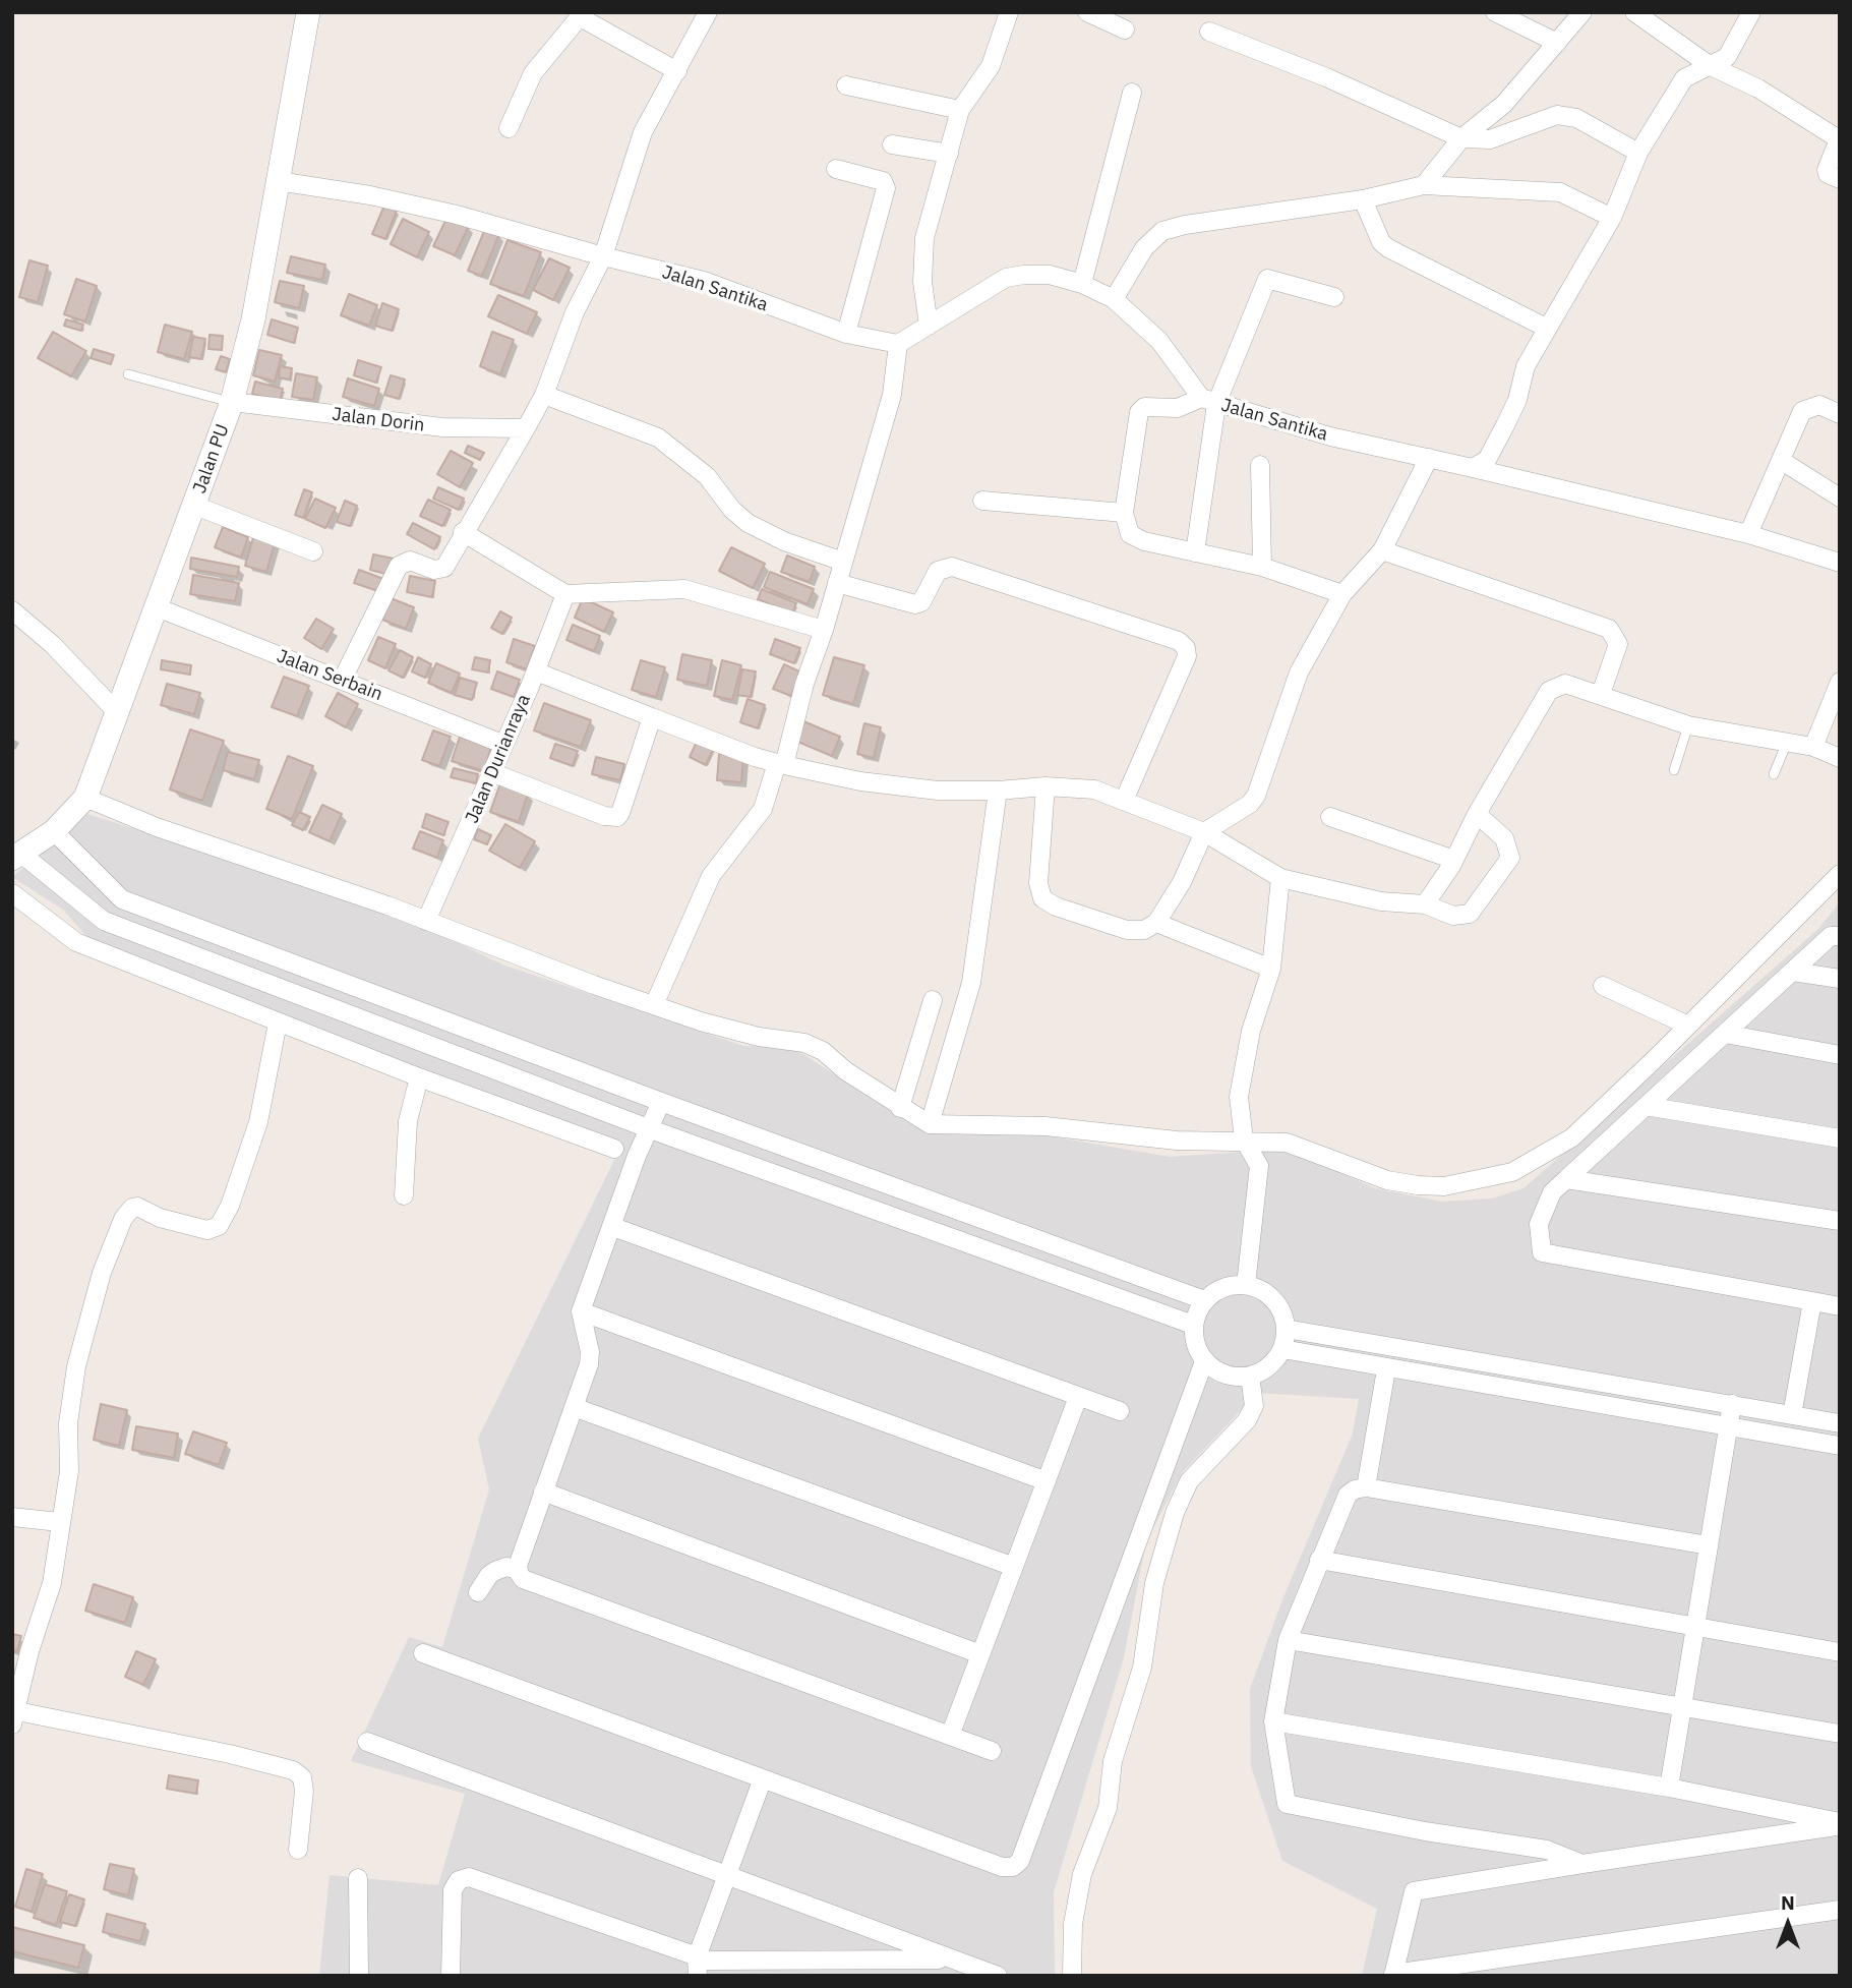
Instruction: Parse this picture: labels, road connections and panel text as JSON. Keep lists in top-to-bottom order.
{
  "streets": {
    "street": [
      "Jalan Santika",
      "Jalan Dorin",
      "Jalan PU",
      "Jalan Serbain",
      "Jalan Durianraya"
    ]
  },
  "crossings": [
    ["Jalan Santika", "Jalan PU"],
    ["Jalan Dorin", "Jalan PU"],
    ["Jalan PU", "Jalan Serbain"],
    ["Jalan Serbain", "Jalan Durianraya"]
  ],
  "north": "top"
}
